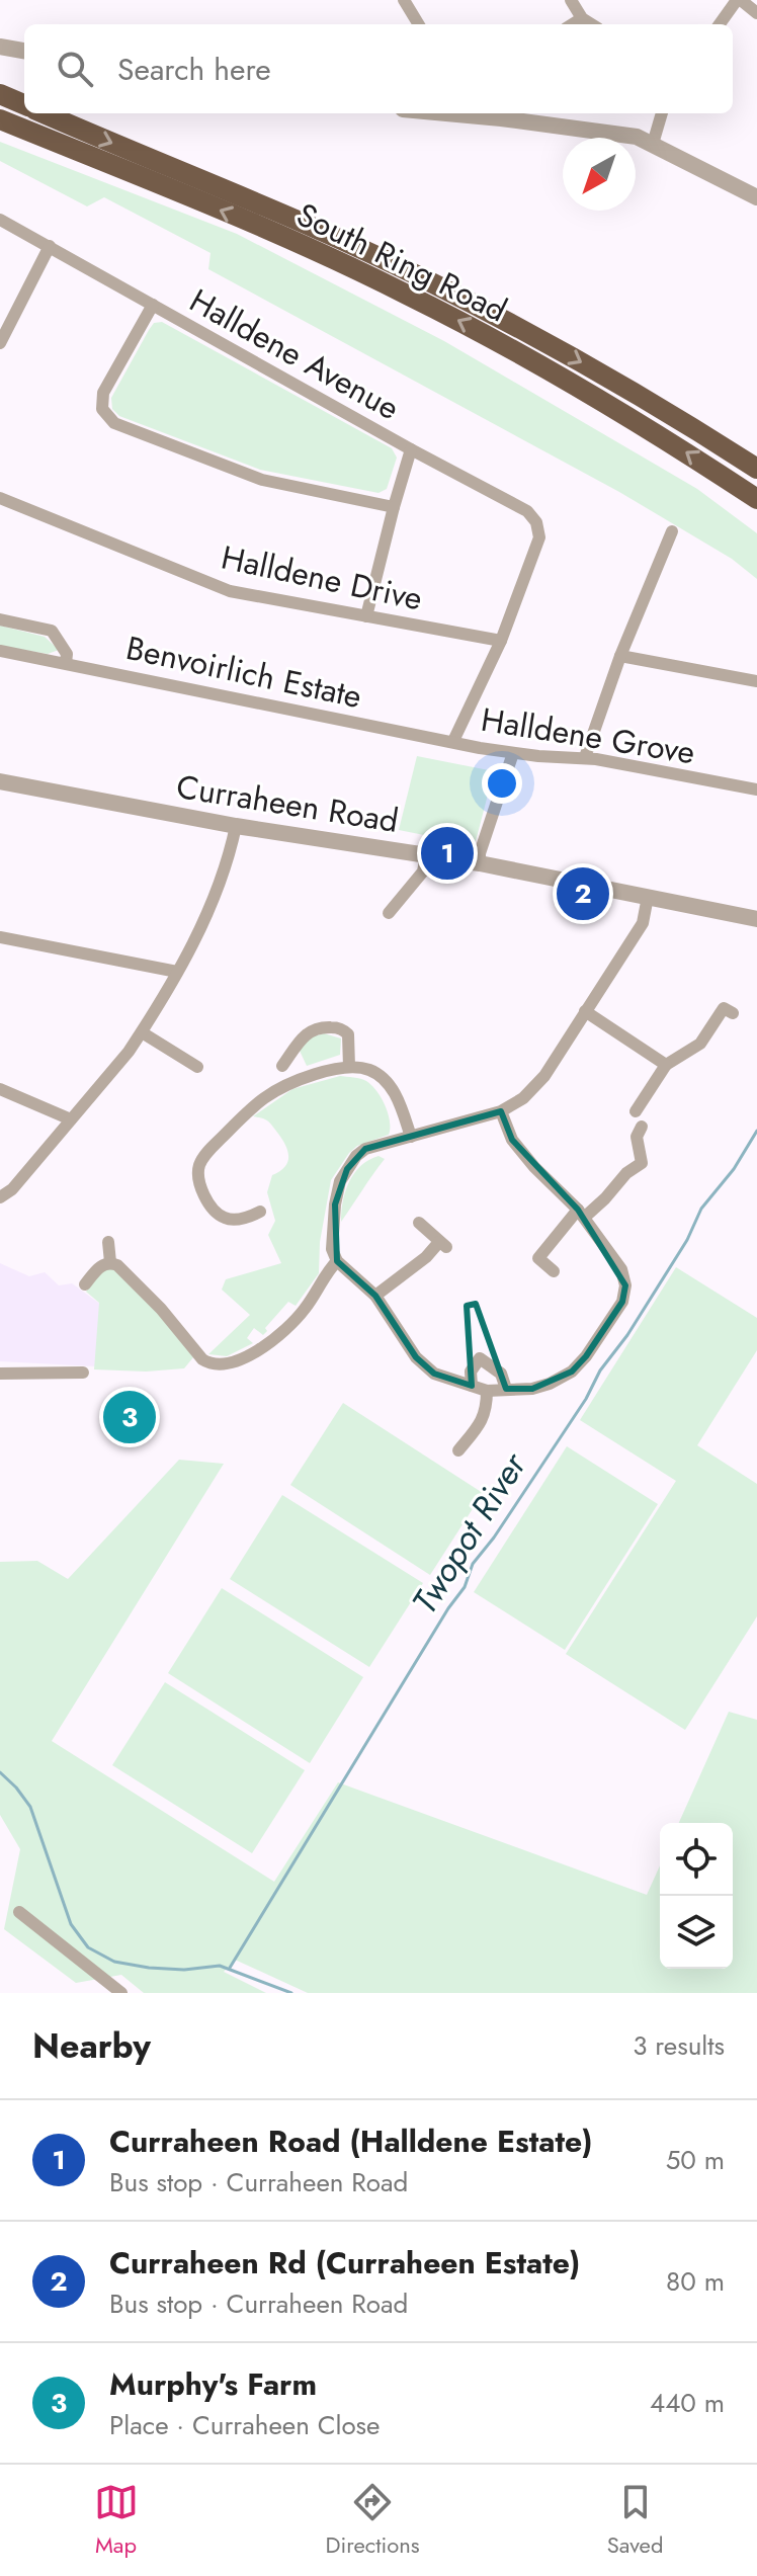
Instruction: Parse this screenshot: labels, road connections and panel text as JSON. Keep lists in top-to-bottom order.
{
  "streets": {
    "highway": ["South Ring Road"],
    "street": [
      "Halldene Avenue",
      "Halldene Drive",
      "Benvoirlich Estate",
      "Halldene Grove",
      "Curraheen Road"
    ]
  },
  "crossings": [
    ["Halldene Avenue", "Halldene Drive"],
    ["Halldene Avenue", "Halldene Grove"],
    ["Benvoirlich Estate", "Halldene Grove"]
  ],
  "water": ["Twopot River"],
  "north": "bottom left",
  "page": {
    "search": "Search here",
    "pins": ["1", "2", "3"],
    "heading": ["Nearby", "3 results"],
    "list": [
      {
        "mark": "1",
        "name": "Curraheen Road (Halldene Estate)",
        "note": "Bus stop · Curraheen Road",
        "value": "50 m"
      },
      {
        "mark": "2",
        "name": "Curraheen Rd (Curraheen Estate)",
        "note": "Bus stop · Curraheen Road",
        "value": "80 m"
      },
      {
        "mark": "3",
        "name": "Murphy's Farm",
        "note": "Place · Curraheen Close",
        "value": "440 m"
      }
    ],
    "nav": ["Map", "Directions", "Saved"]
  }
}
